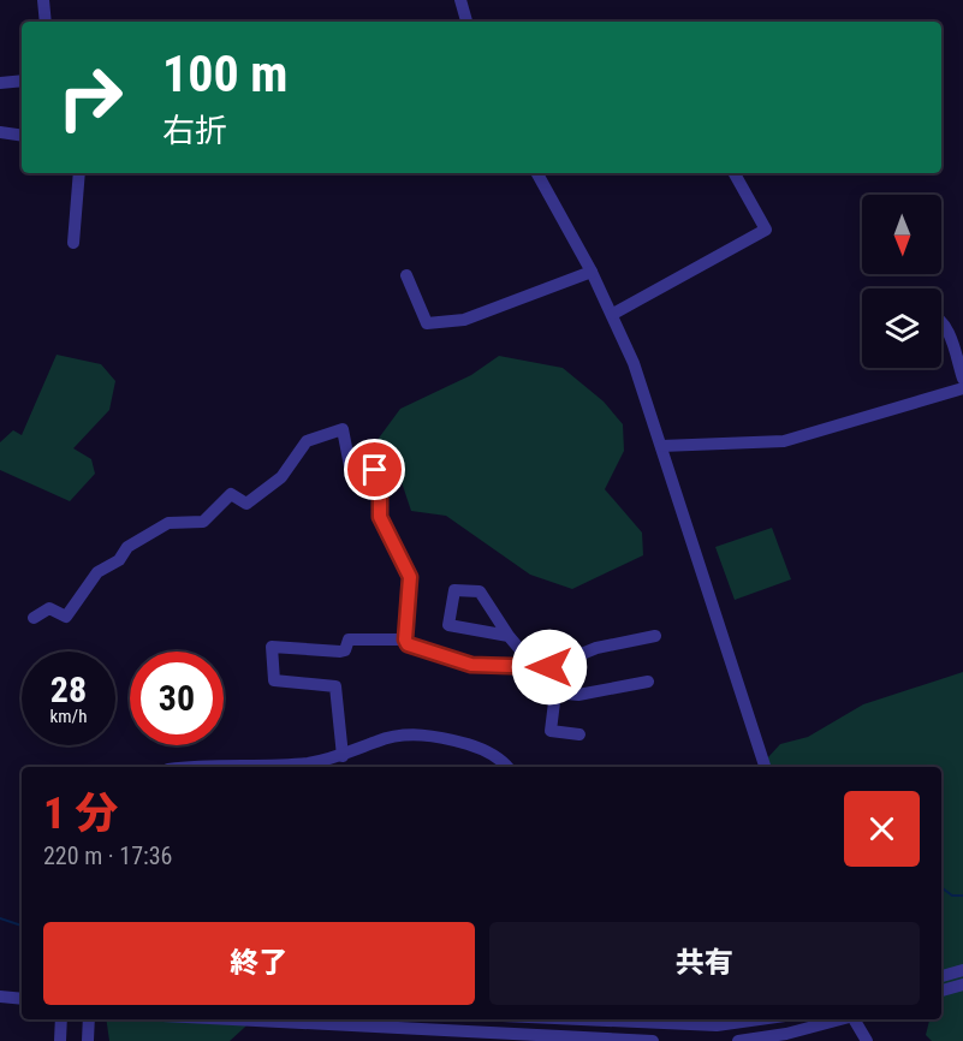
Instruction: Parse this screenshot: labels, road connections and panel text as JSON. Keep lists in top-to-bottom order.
{
  "north": "bottom",
  "page": {
    "turn": ["100 m", "右折"],
    "speed": "28 km/h",
    "limit": "30",
    "heading": ["1 分", "220 m · 17:36"],
    "buttons": ["終了", "共有"]
  }
}
